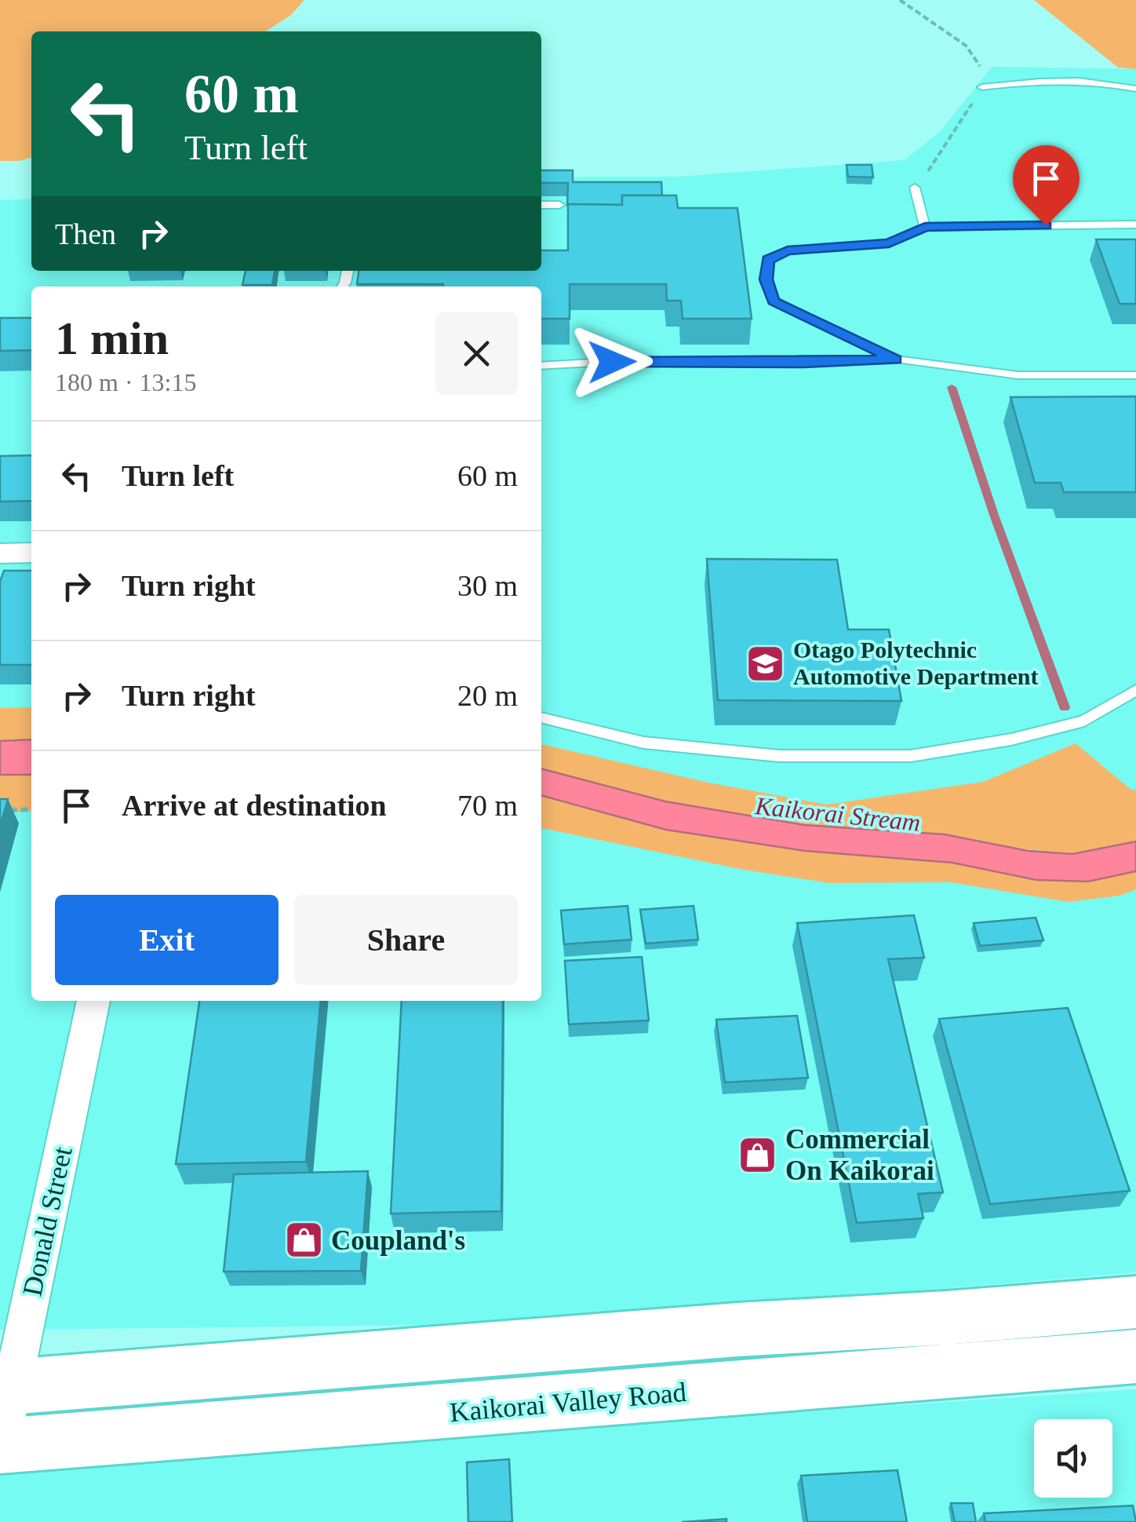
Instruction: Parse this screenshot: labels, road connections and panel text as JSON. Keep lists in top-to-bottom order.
{
  "streets": {
    "main road": ["Kaikorai Valley Road"],
    "street": ["Donald Street"]
  },
  "crossings": [
    ["Donald Street", "Kaikorai Valley Road"]
  ],
  "water": ["Kaikorai Stream"],
  "places": {
    "school or university": ["Otago Polytechnic Automotive Department"],
    "shop": ["Commercial On Kaikorai", "Coupland's"]
  },
  "page": {
    "turn": ["60 m", "Turn left"],
    "then": "Then",
    "heading": ["1 min", "180 m · 13:15"],
    "list": [
      {
        "name": "Turn left",
        "value": "60 m"
      },
      {
        "name": "Turn right",
        "value": "30 m"
      },
      {
        "name": "Turn right",
        "value": "20 m"
      },
      {
        "name": "Arrive at destination",
        "value": "70 m"
      }
    ],
    "buttons": ["Exit", "Share"]
  }
}
